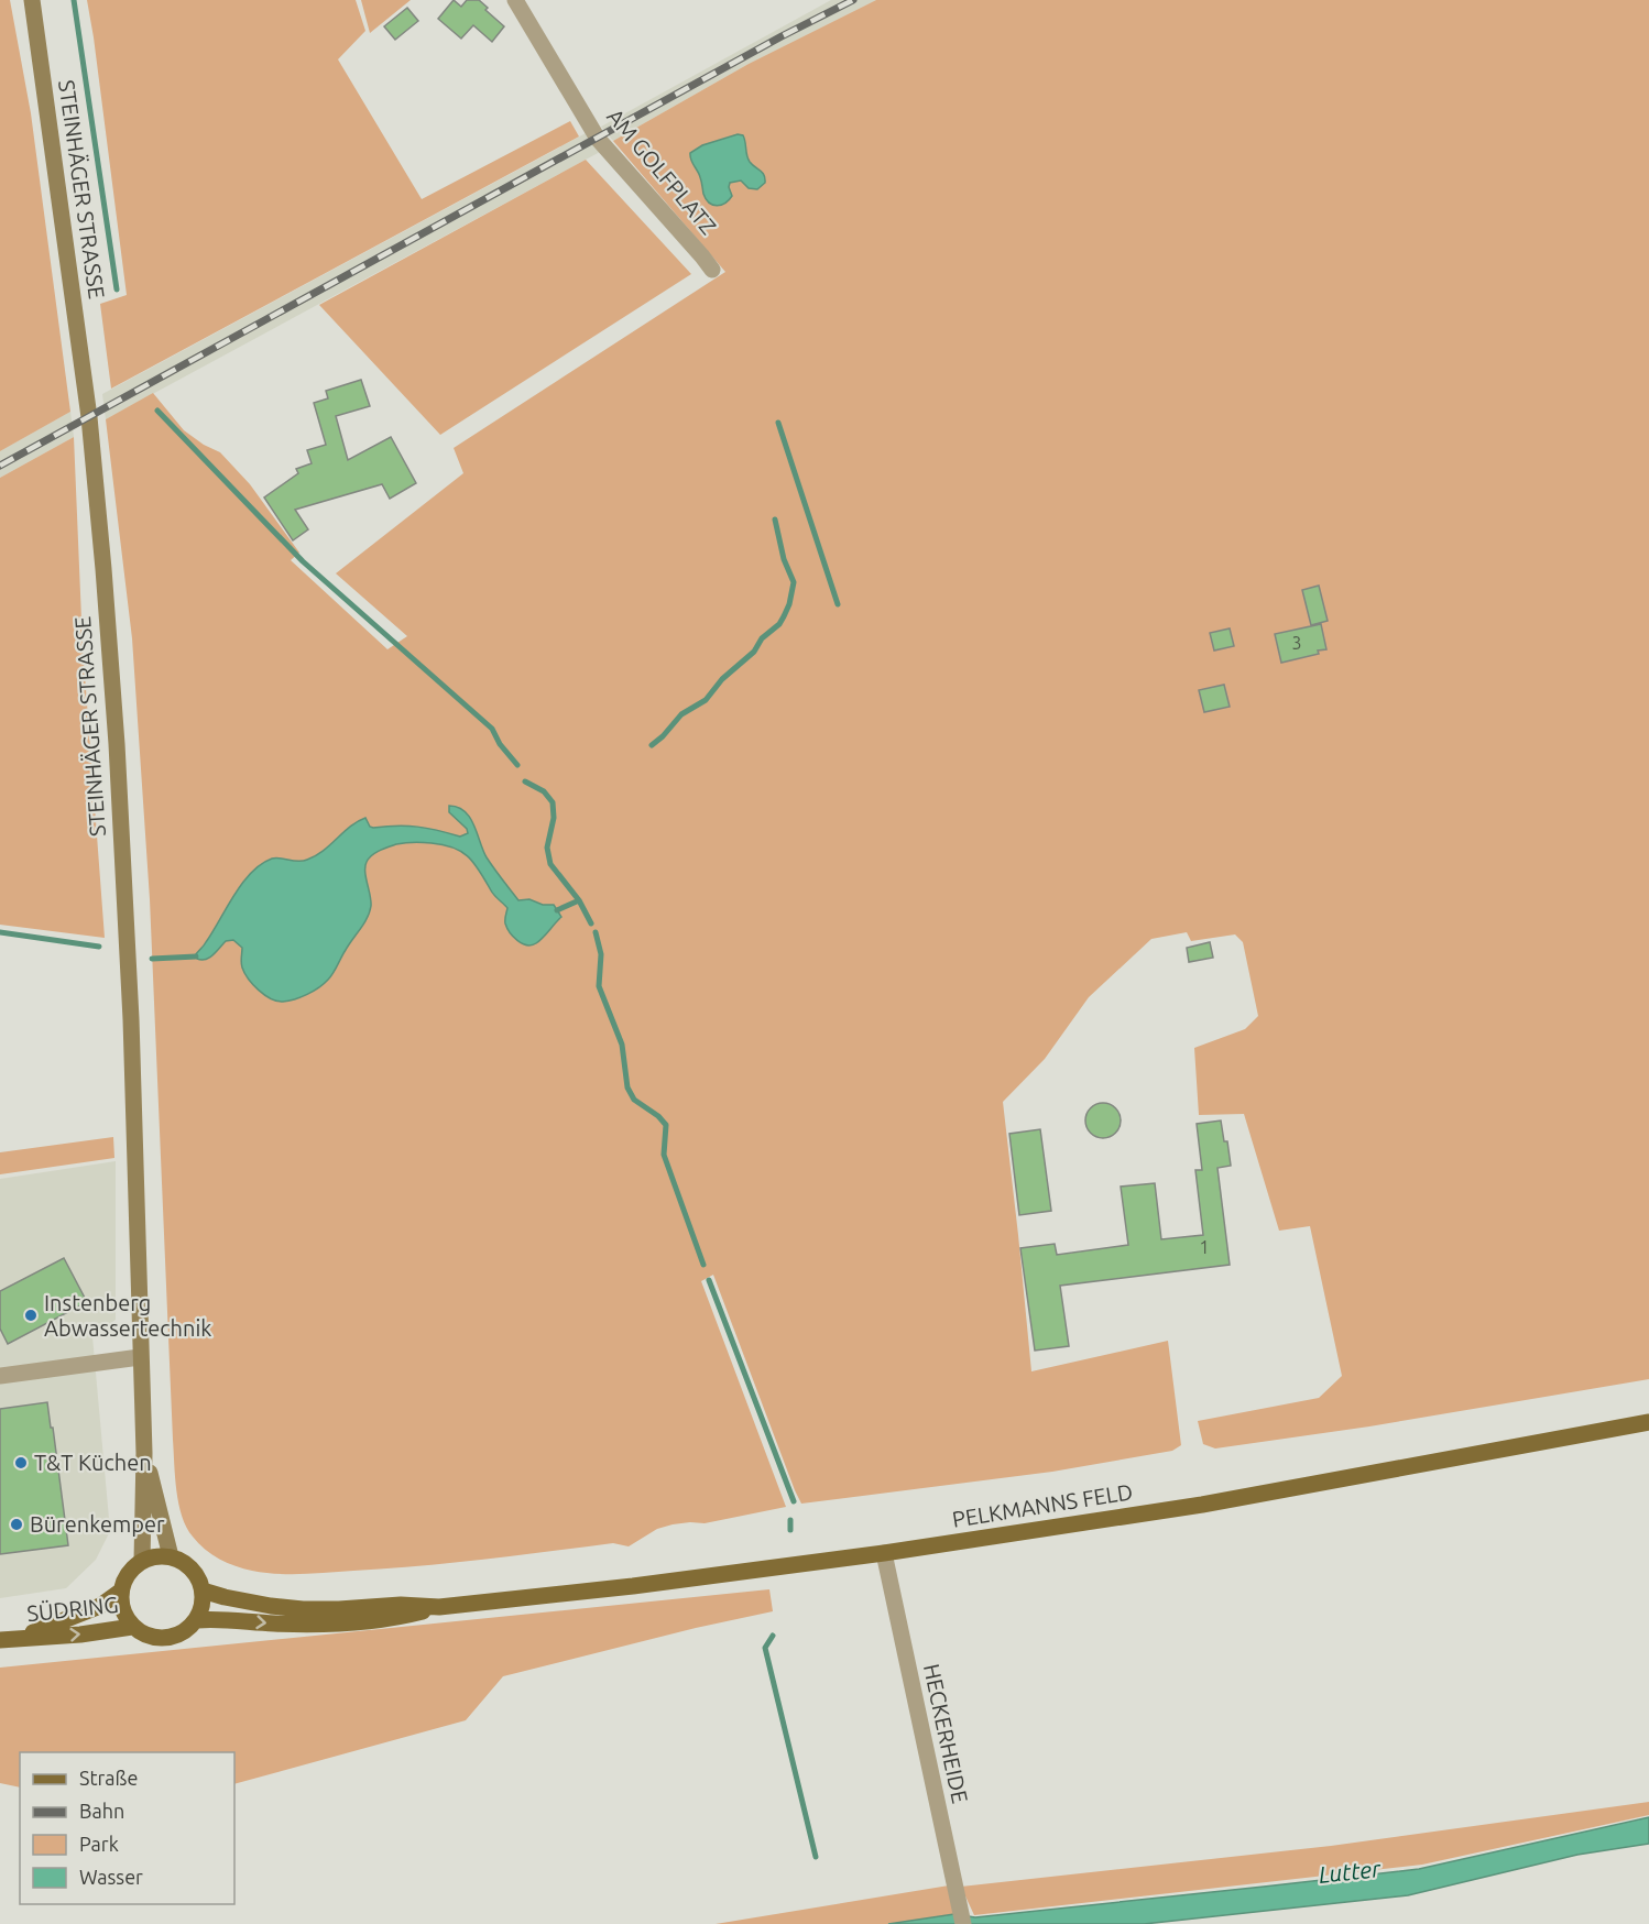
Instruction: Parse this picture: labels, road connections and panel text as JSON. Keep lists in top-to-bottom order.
{
  "streets": {
    "main road": ["STEINHÄGER STRASSE", "PELKMANNS FELD", "SÜDRING"],
    "street": ["AM GOLFPLATZ", "HECKERHEIDE"]
  },
  "crossings": [
    ["STEINHÄGER STRASSE", "PELKMANNS FELD"],
    ["STEINHÄGER STRASSE", "SÜDRING"],
    ["PELKMANNS FELD", "SÜDRING"],
    ["PELKMANNS FELD", "HECKERHEIDE"]
  ],
  "water": ["Lutter"],
  "places": ["Instenberg Abwassertechnik", "T&T Küchen", "Bürenkemper"],
  "house_numbers": ["3", "1"],
  "legend": [
    "Straße",
    "Bahn",
    "Park",
    "Wasser"
  ]
}
